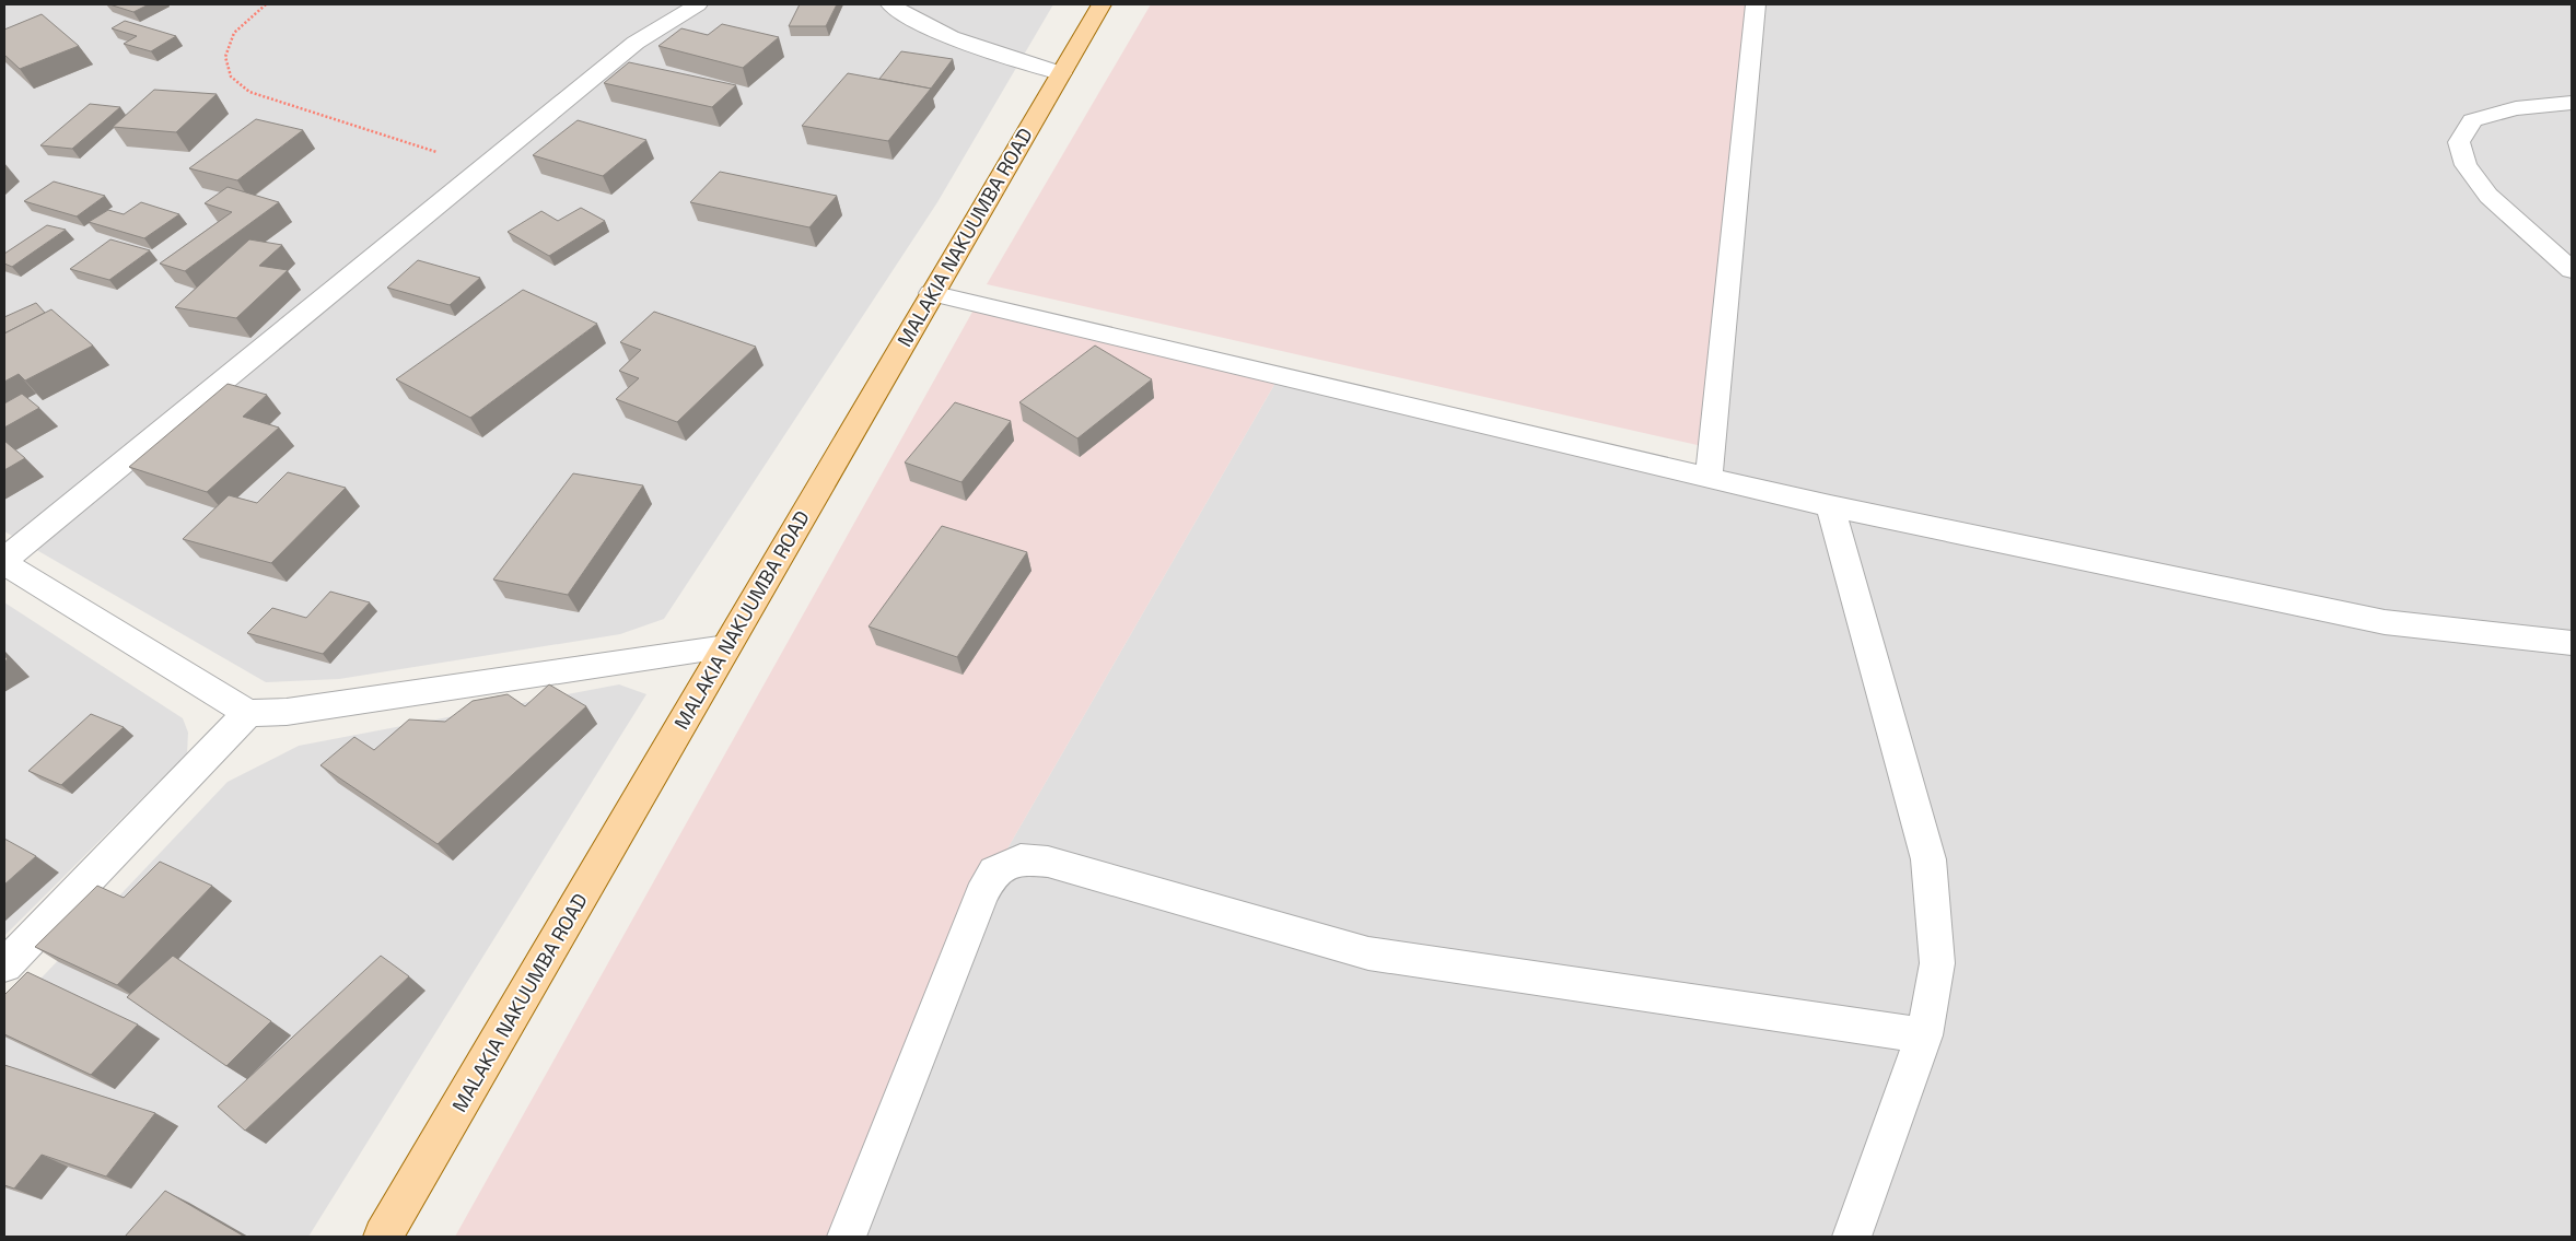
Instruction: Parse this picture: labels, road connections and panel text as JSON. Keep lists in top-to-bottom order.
{
  "streets": {
    "main road": ["MALAKIA NAKUUMBA ROAD"]
  }
}
